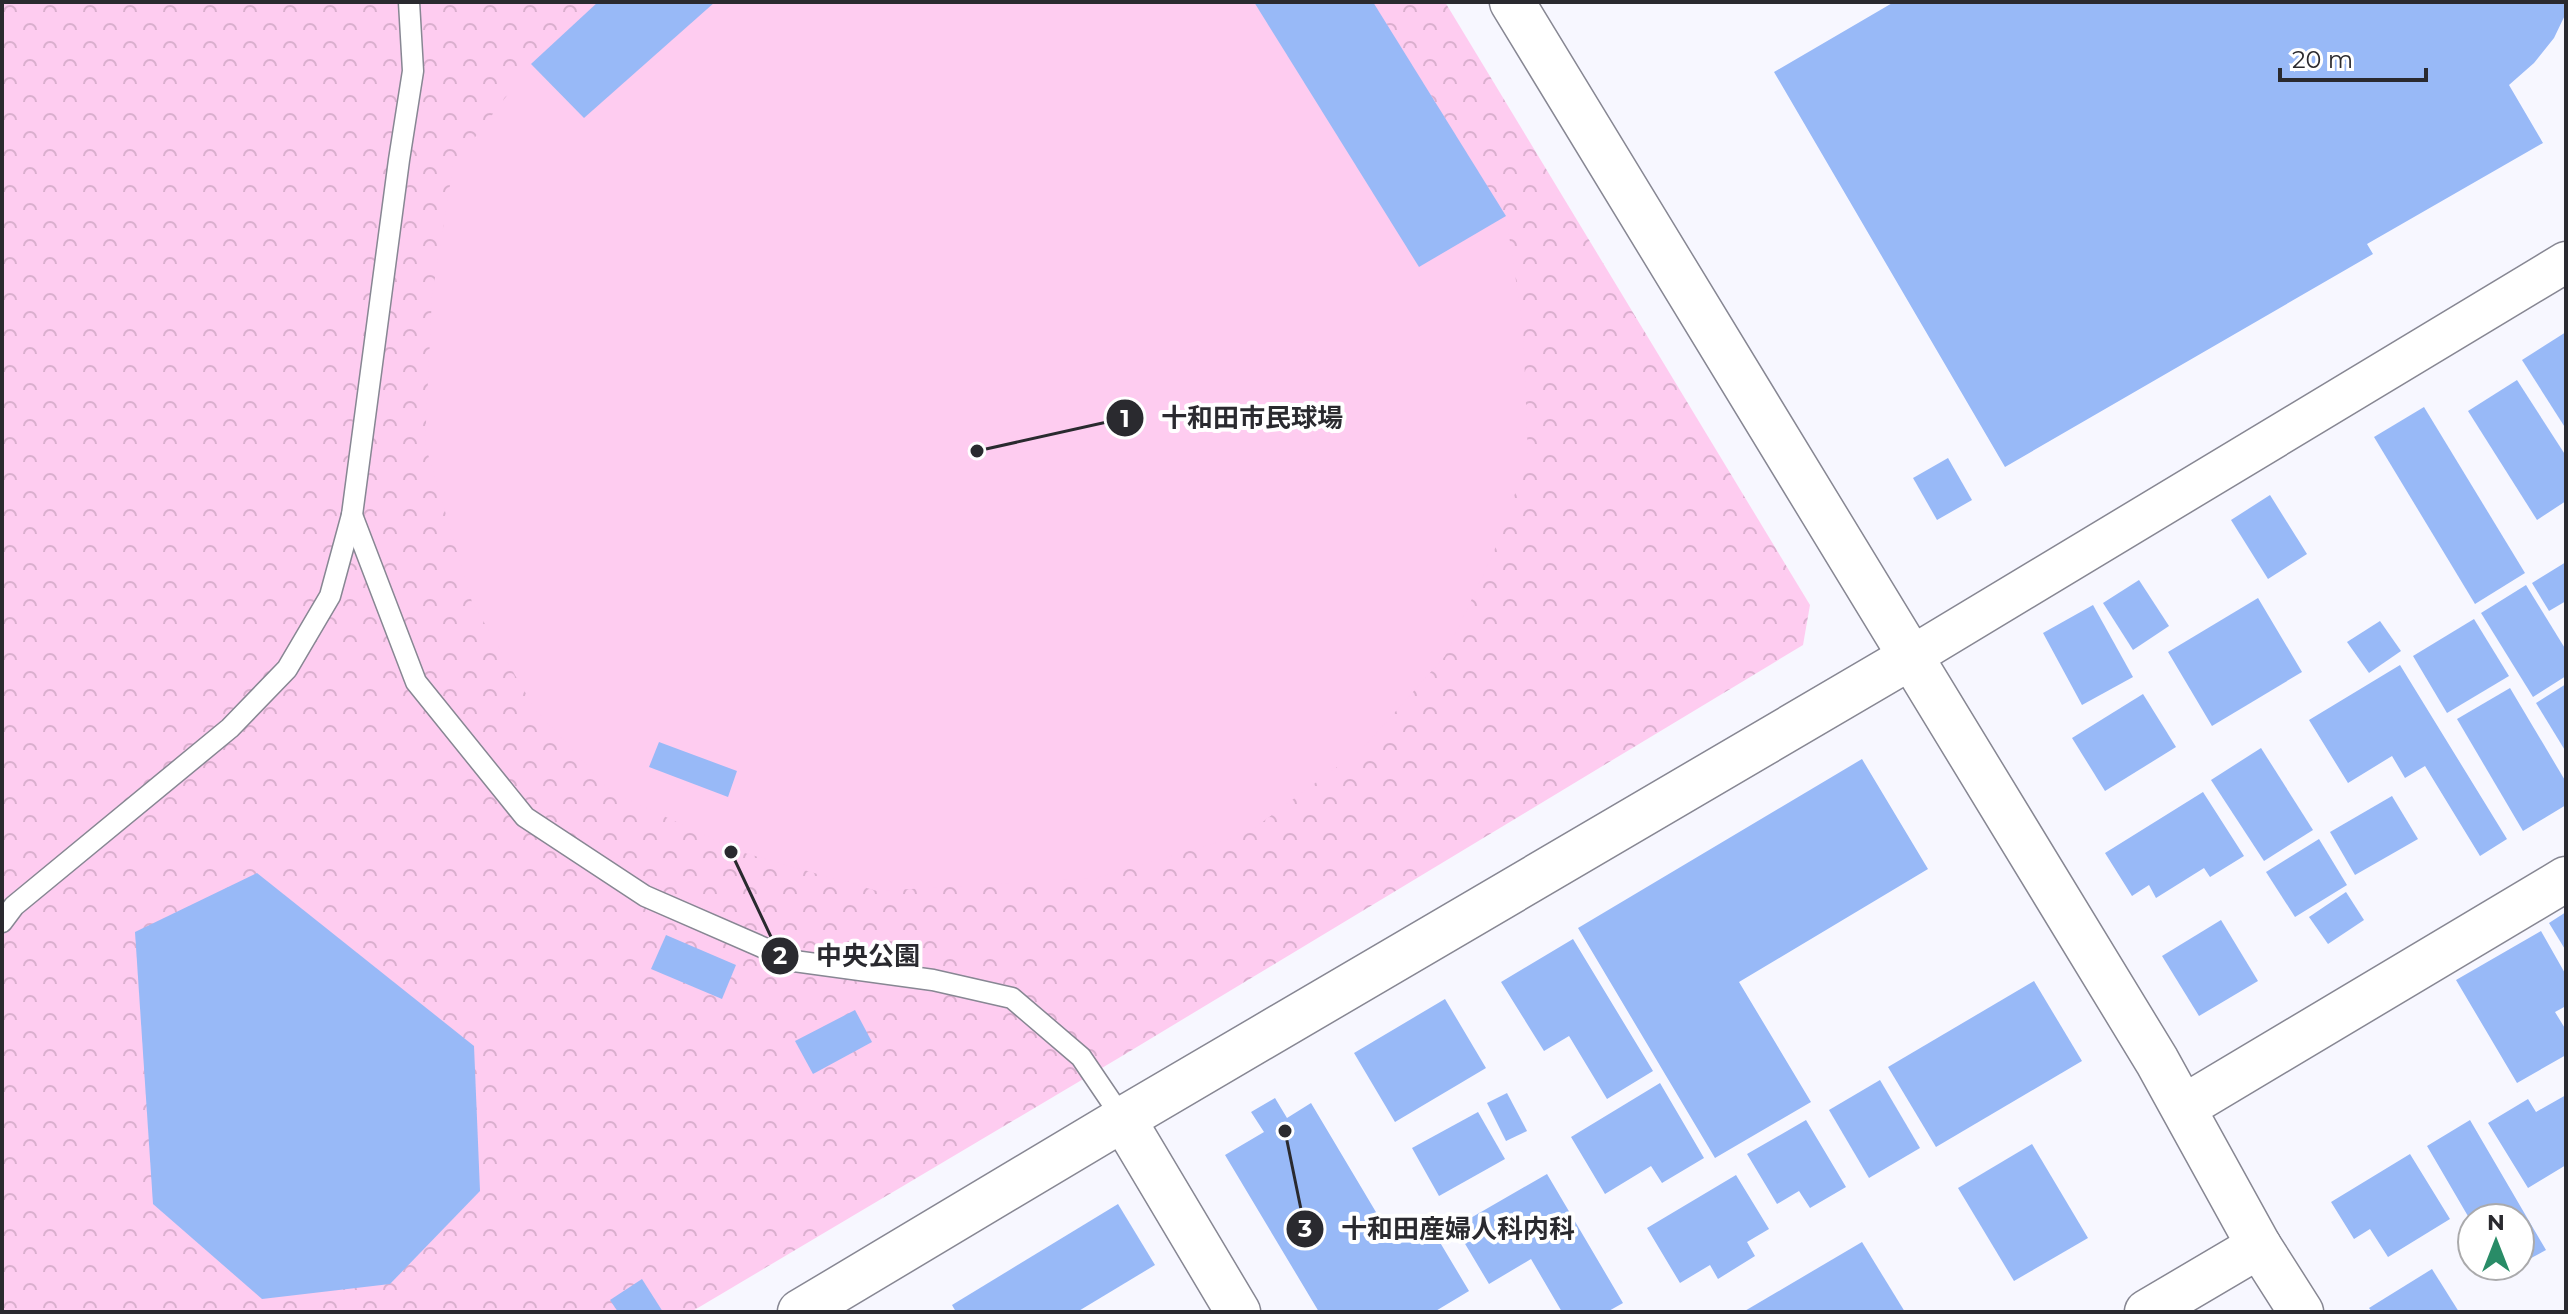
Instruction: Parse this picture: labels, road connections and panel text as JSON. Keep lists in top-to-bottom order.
{
  "places": ["十和田市民球場", "中央公園", "十和田産婦人科内科"],
  "scale_bar": "20 m",
  "north": "top"
}
